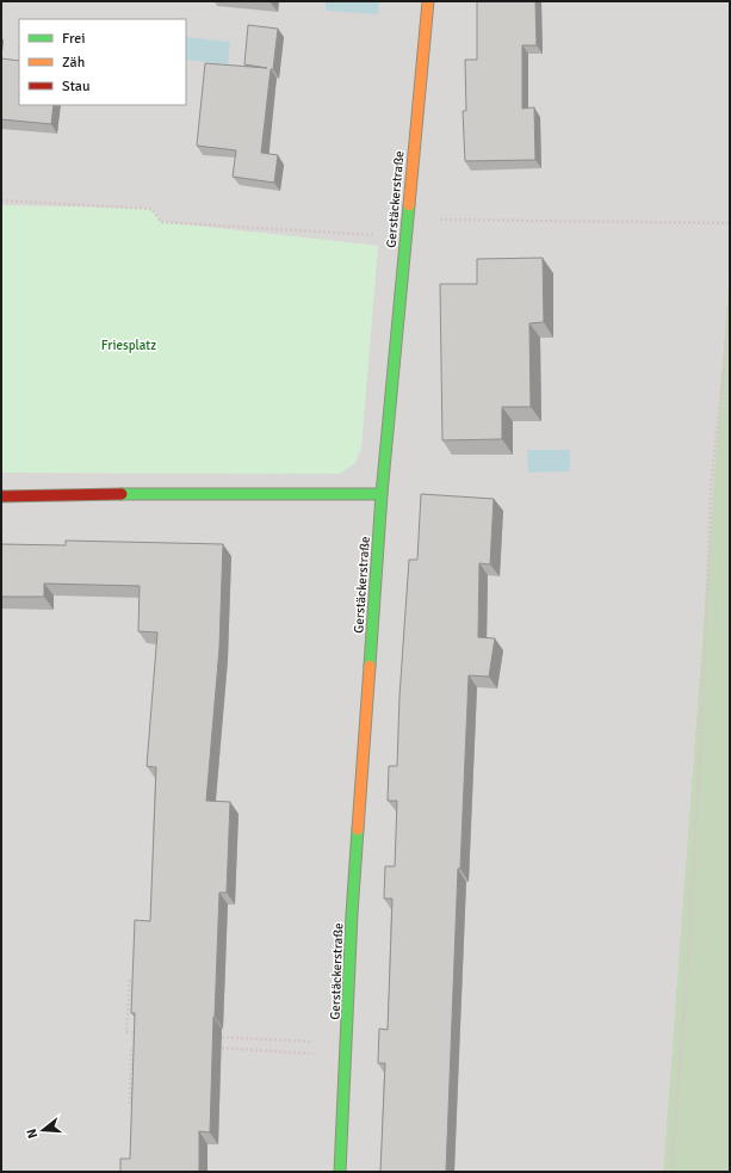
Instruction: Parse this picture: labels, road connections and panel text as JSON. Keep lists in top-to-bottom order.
{
  "streets": {
    "street": ["Gerstäckerstraße"]
  },
  "parks": ["Friesplatz"],
  "legend": ["Frei", "Zäh", "Stau"],
  "north": "left"
}
